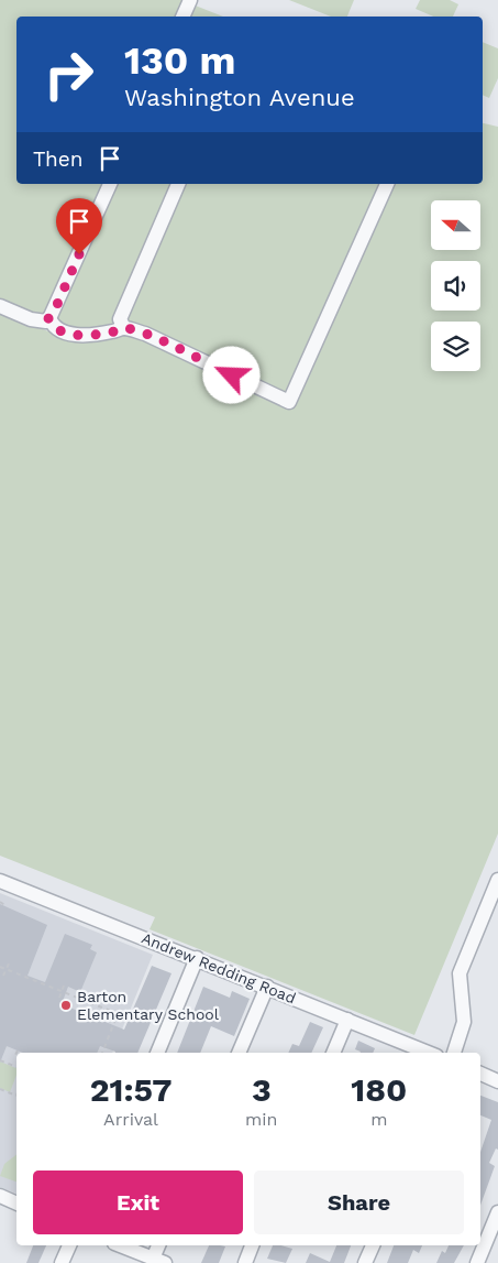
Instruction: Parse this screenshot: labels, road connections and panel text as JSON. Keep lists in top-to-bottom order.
{
  "streets": {
    "street": ["Andrew Redding Road"]
  },
  "places": ["Barton Elementary School"],
  "north": "left",
  "page": {
    "turn": ["130 m", "Washington Avenue"],
    "then": "Then",
    "eta": [
      "21:57",
      "Arrival",
      "3",
      "min",
      "180",
      "m"
    ],
    "buttons": ["Exit", "Share"]
  }
}
